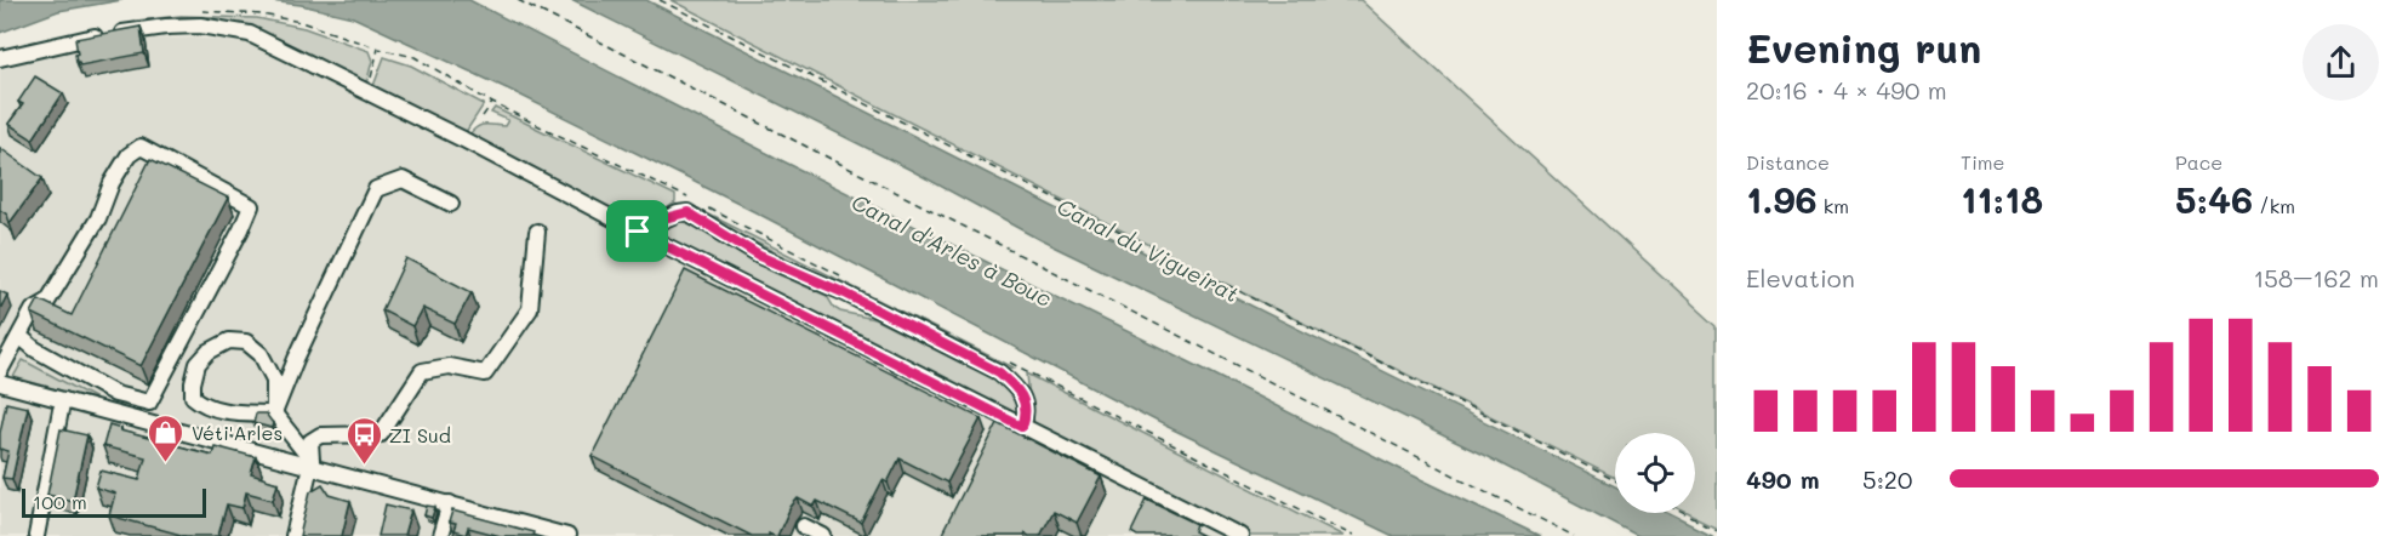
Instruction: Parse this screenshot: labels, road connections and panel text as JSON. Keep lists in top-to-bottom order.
{
  "water": ["Canal d'Arles à Bouc", "Canal du Vigueirat"],
  "places": {
    "shop": ["Véti'Arles"],
    "bus stop": ["ZI Sud"]
  },
  "scale_bar": "100 m",
  "page": {
    "heading": ["Evening run", "20:16 · 4 × 490 m"],
    "stats": [
      ["Distance", "1.96 km"],
      ["Time", "11:18"],
      ["Pace", "5:46 /km"]
    ],
    "chart": ["Elevation", "158–162 m"],
    "list": [
      {
        "name": "490 m",
        "note": "5:20"
      }
    ],
    "scale": "100 m"
  }
}
